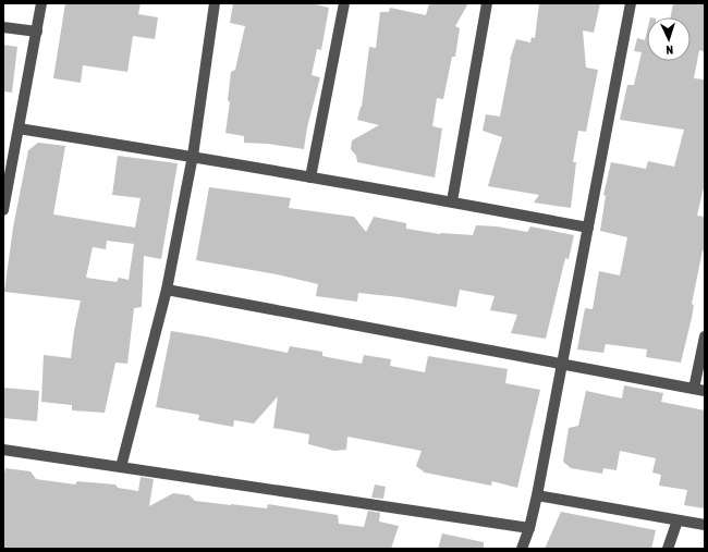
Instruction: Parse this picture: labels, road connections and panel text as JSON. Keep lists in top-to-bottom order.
{
  "north": "bottom"
}
